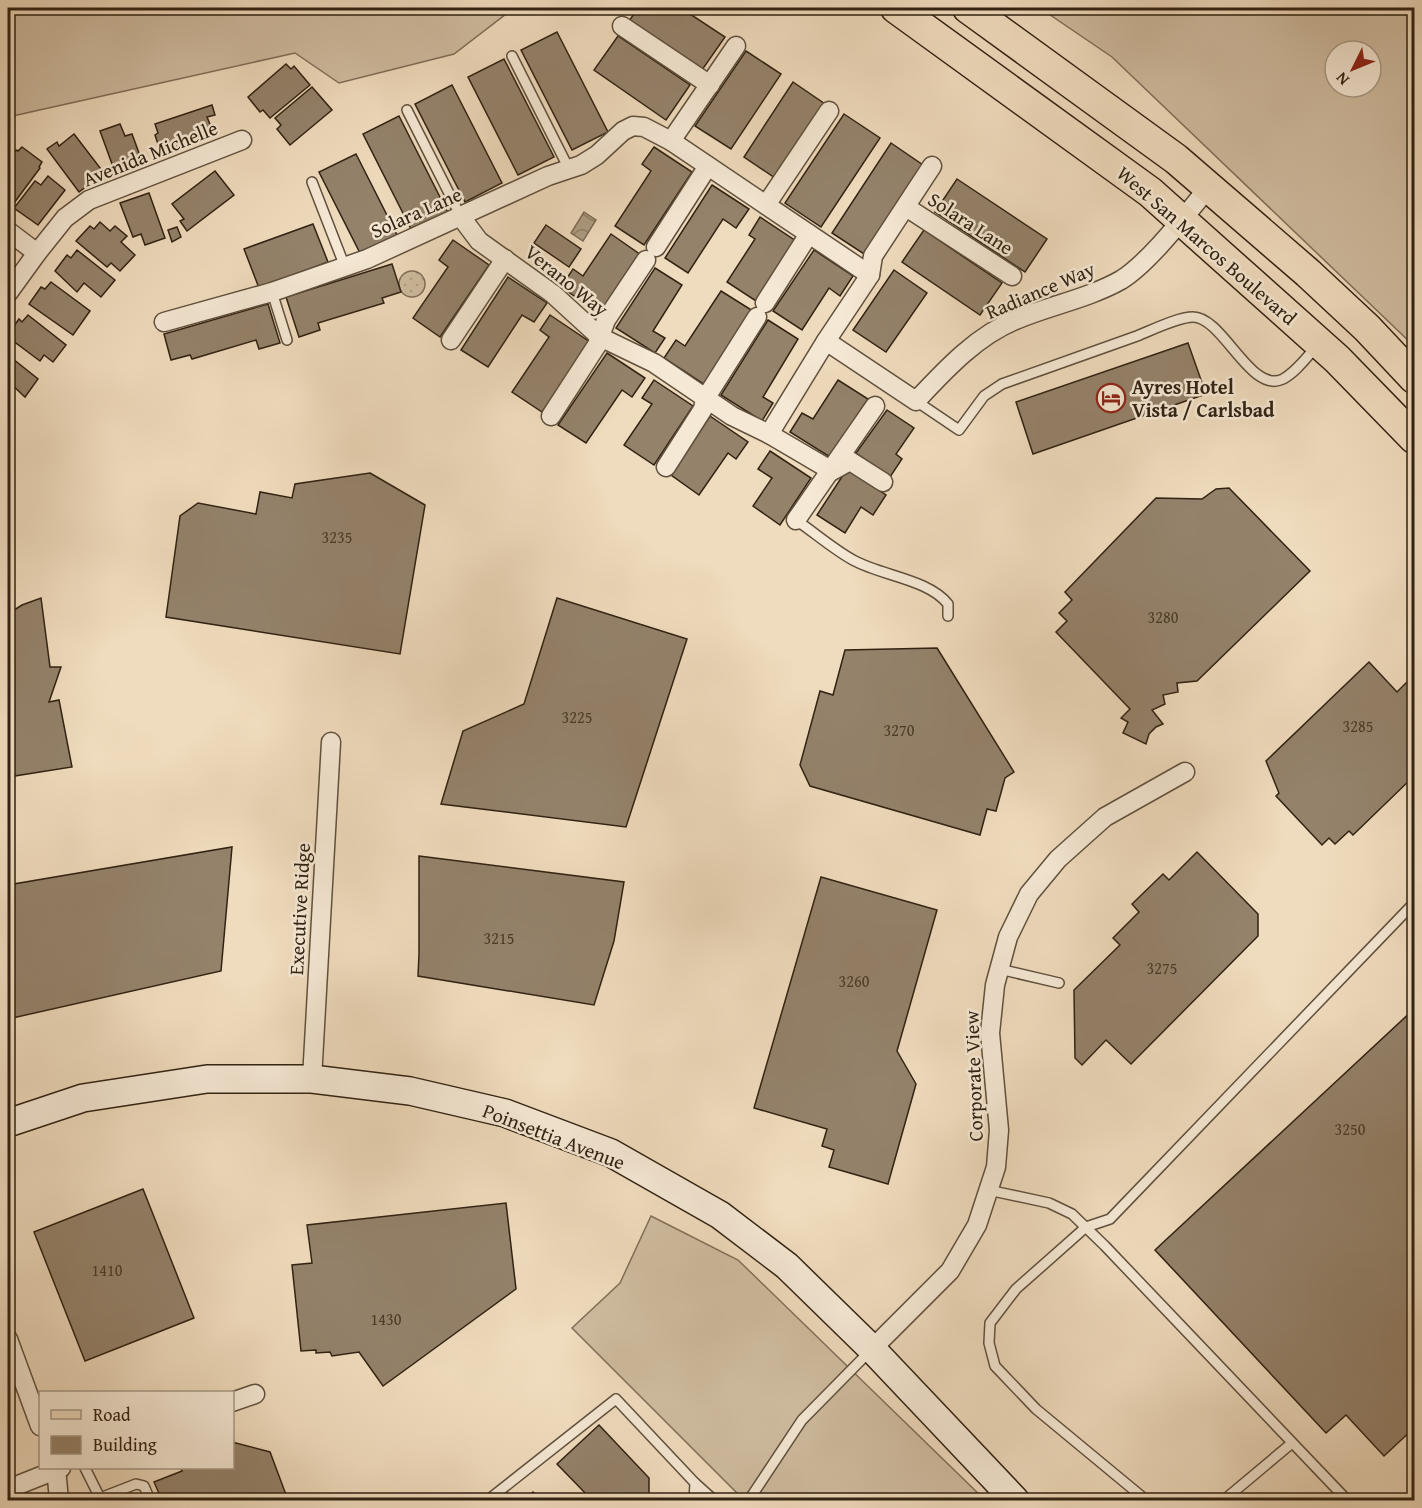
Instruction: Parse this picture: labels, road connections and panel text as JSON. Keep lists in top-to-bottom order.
{
  "streets": {
    "main road": ["West San Marcos Boulevard", "Poinsettia Avenue"],
    "street": [
      "Avenida Michelle",
      "Solara Lane",
      "Verano Way",
      "Radiance Way",
      "Executive Ridge",
      "Corporate View"
    ]
  },
  "crossings": [
    ["Solara Lane", "Verano Way"],
    ["West San Marcos Boulevard", "Radiance Way"],
    ["Executive Ridge", "Poinsettia Avenue"],
    ["Corporate View", "Poinsettia Avenue"]
  ],
  "places": {
    "hotel": ["Ayres Hotel Vista / Carlsbad"]
  },
  "house_numbers": [
    "3235",
    "3280",
    "3225",
    "3285",
    "3270",
    "3215",
    "3275",
    "3260",
    "3250",
    "1410",
    "1430"
  ],
  "legend": ["Road", "Building"],
  "north": "bottom left"
}
